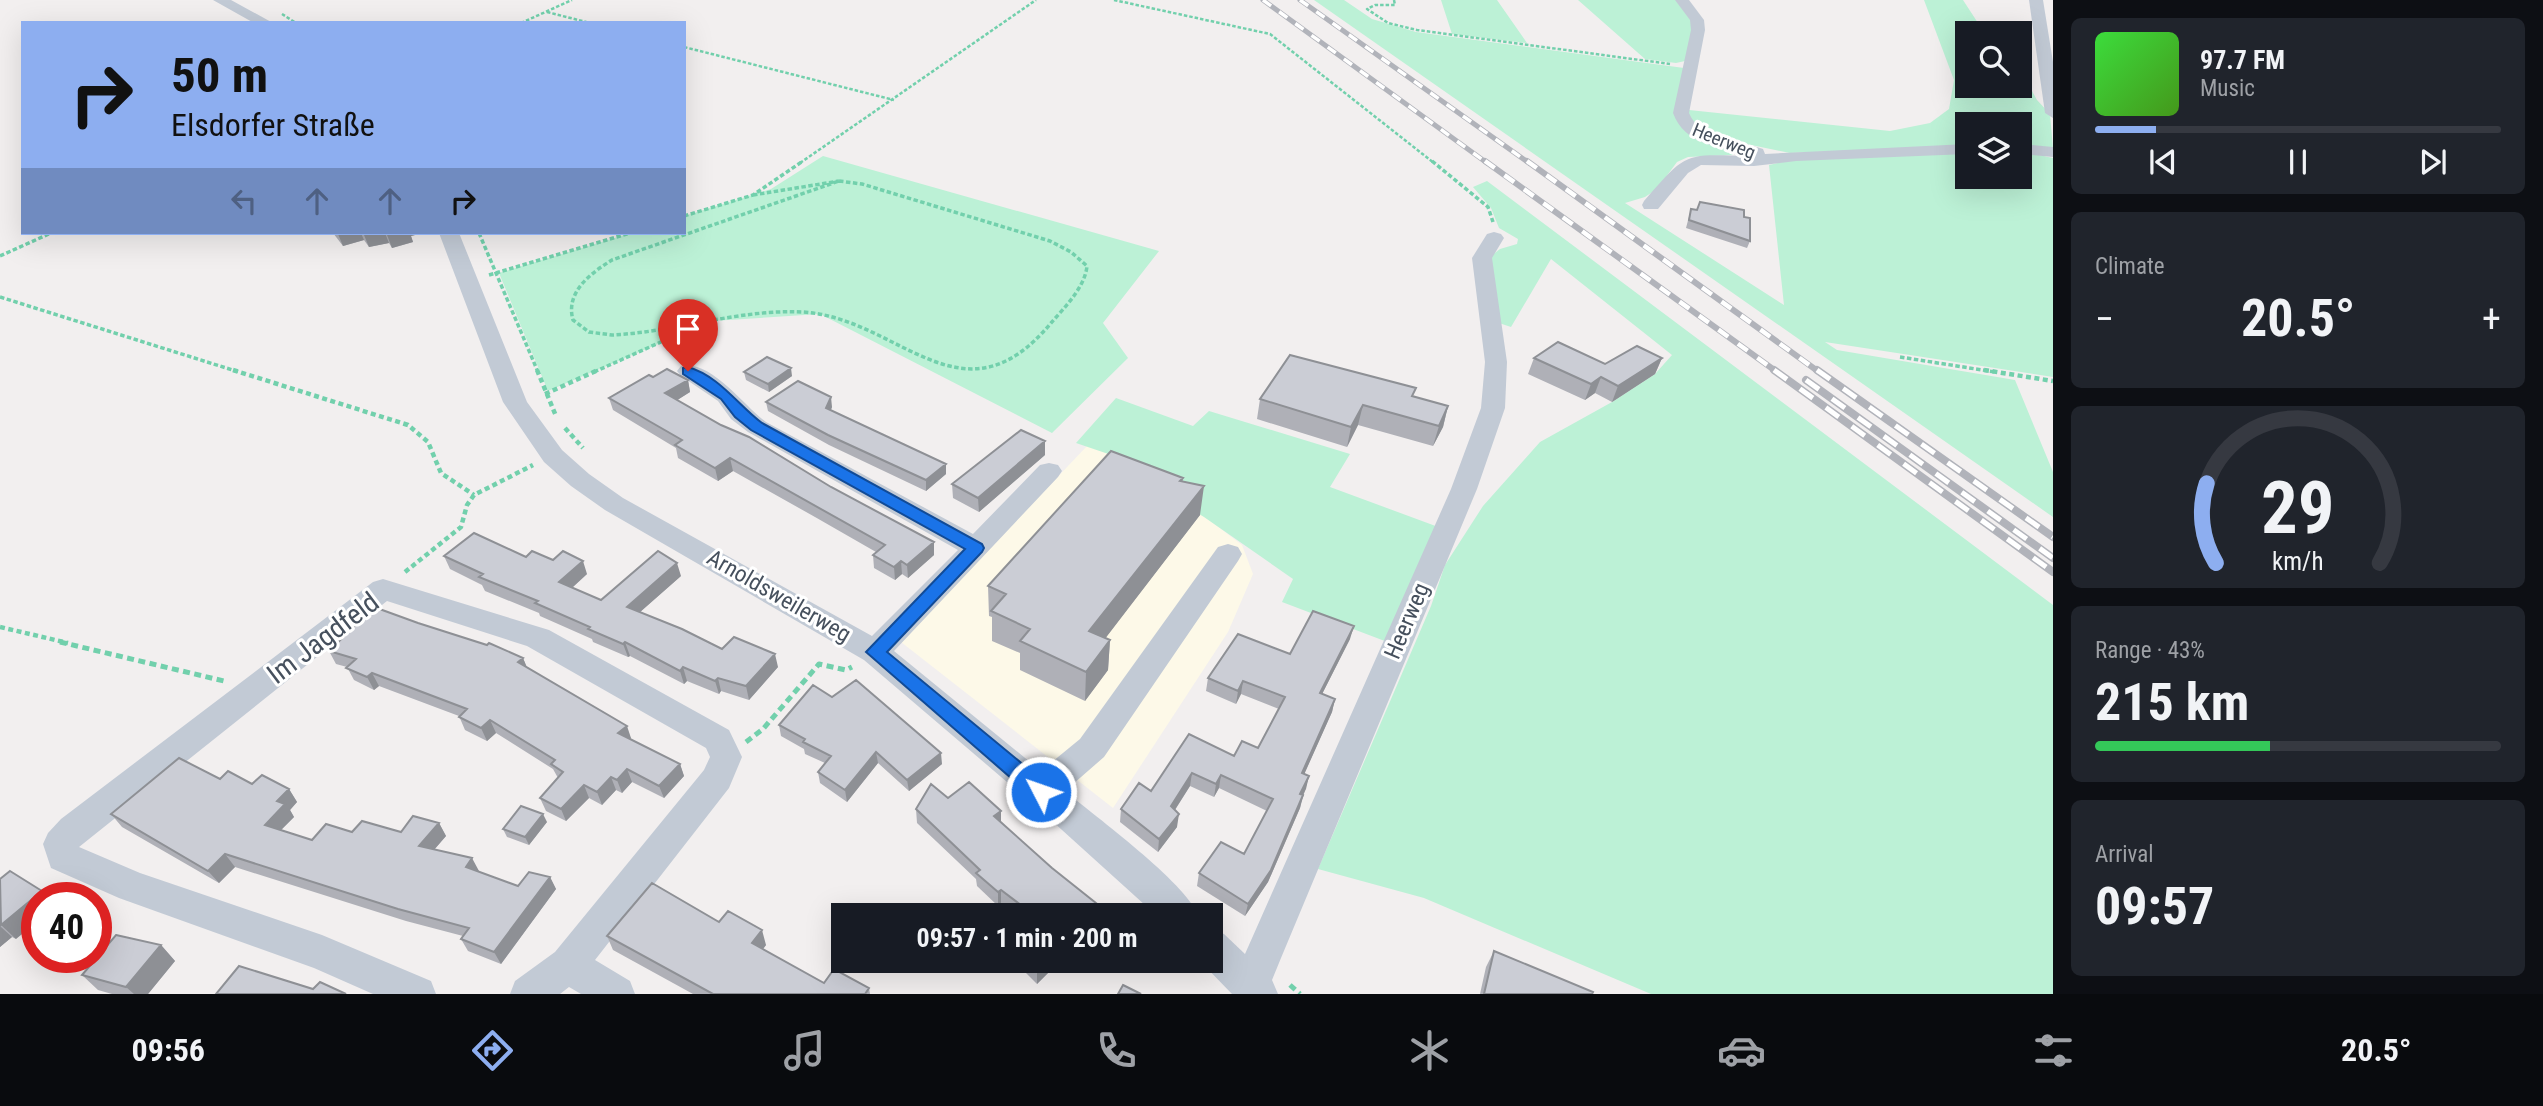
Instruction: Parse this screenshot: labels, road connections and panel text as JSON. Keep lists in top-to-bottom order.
{
  "streets": {
    "street": ["Heerweg", "Arnoldsweilerweg", "Im Jagdfeld"]
  },
  "page": {
    "turn": ["50 m", "Elsdorfer Straße"],
    "song": ["97.7 FM", "Music"],
    "tile": [
      "Climate",
      ["Range · 43%", "215 km"],
      ["Arrival", "09:57"]
    ],
    "heat": ["−", "20.5°", "+"],
    "limit": "40",
    "trip": "09:57 · 1 min · 200 m",
    "tabs": ["09:56", "20.5°"],
    "gauge": ["29", "km/h"]
  }
}
